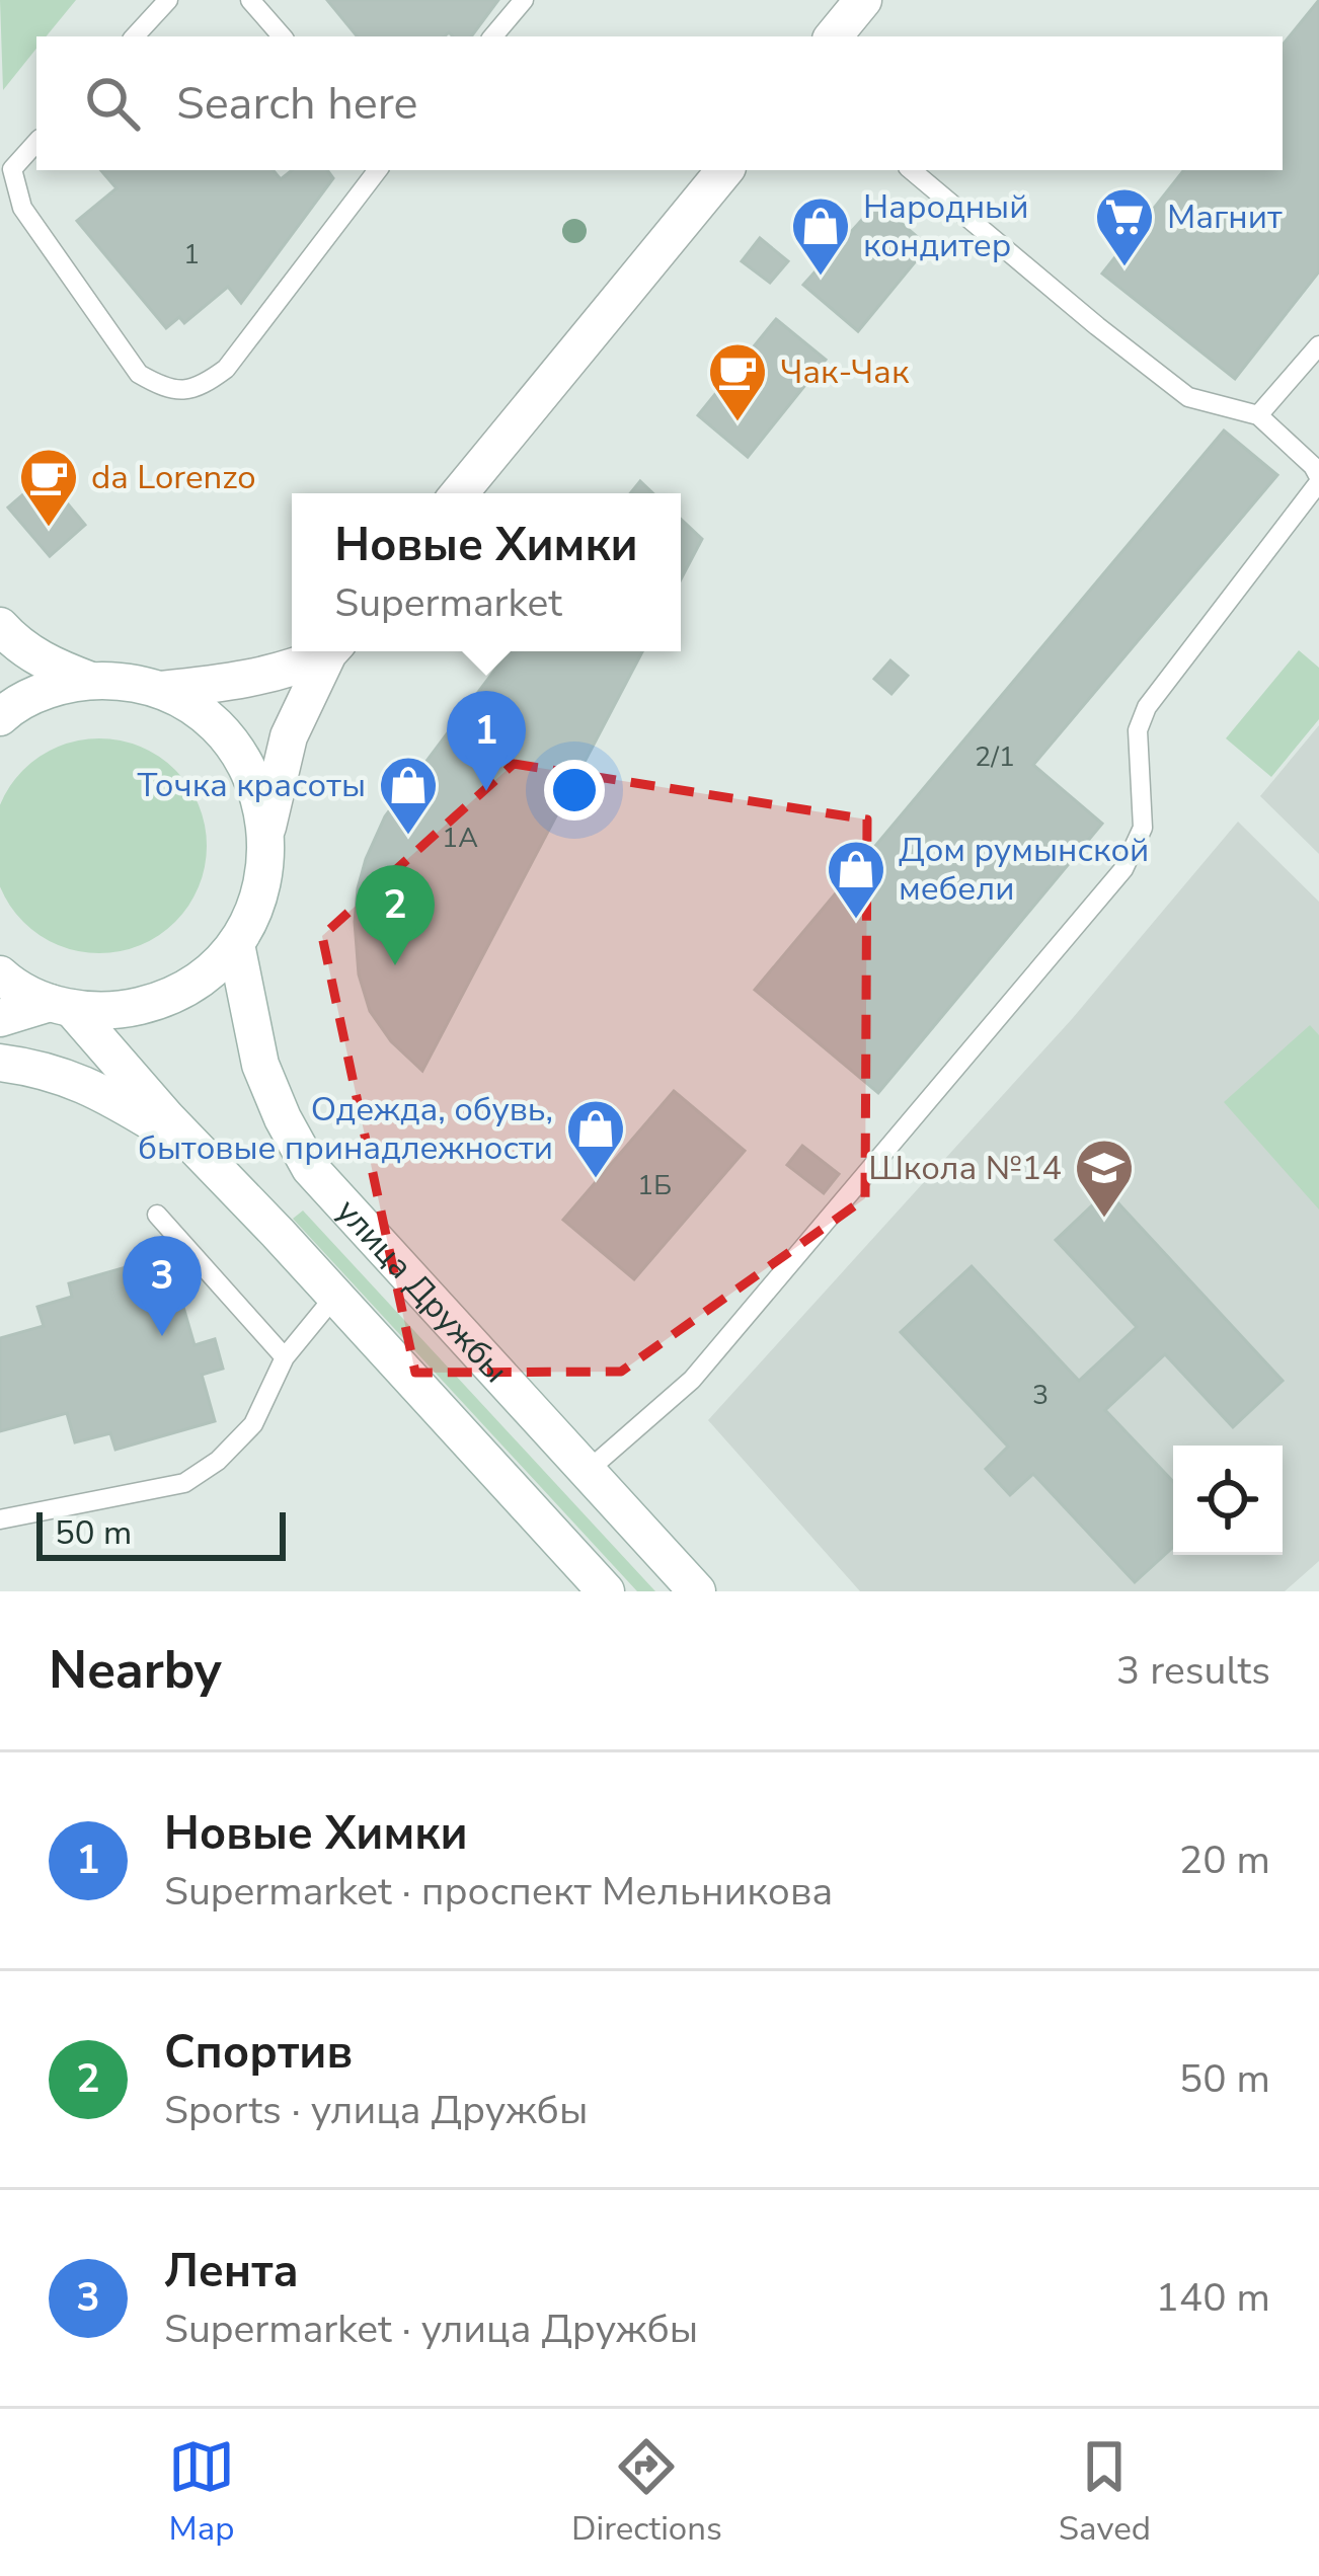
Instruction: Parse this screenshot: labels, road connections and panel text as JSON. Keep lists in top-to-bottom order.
{
  "streets": {
    "main road": ["улица Дружбы"]
  },
  "places": {
    "supermarket": ["Магнит"],
    "shop": [
      "Народный кондитер",
      "Точка красоты",
      "Дом румынской мебели",
      "Одежда, обувь, бытовые принадлежности"
    ],
    "cafe": ["Чак-Чак", "da Lorenzo"],
    "school or university": ["Школа №14"]
  },
  "house_numbers": [
    "1",
    "2/1",
    "1А",
    "1Б",
    "3"
  ],
  "scale_bar": "50 m",
  "page": {
    "search": "Search here",
    "popup": ["Новые Химки", "Supermarket"],
    "pins": ["1", "2", "3"],
    "scale": "50 m",
    "heading": ["Nearby", "3 results"],
    "list": [
      {
        "mark": "1",
        "name": "Новые Химки",
        "note": "Supermarket · проспект Мельникова",
        "value": "20 m"
      },
      {
        "mark": "2",
        "name": "Спортив",
        "note": "Sports · улица Дружбы",
        "value": "50 m"
      },
      {
        "mark": "3",
        "name": "Лента",
        "note": "Supermarket · улица Дружбы",
        "value": "140 m"
      }
    ],
    "nav": ["Map", "Directions", "Saved"]
  }
}
